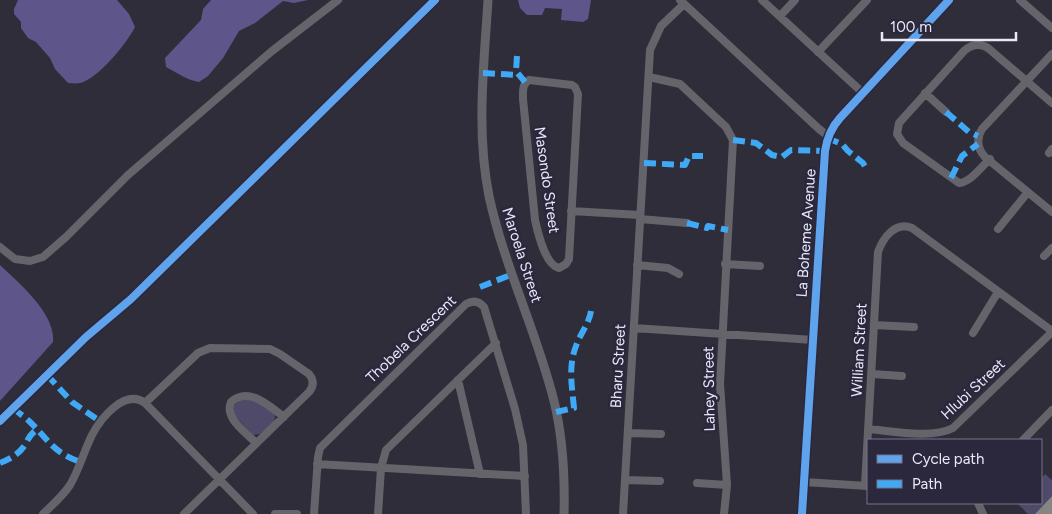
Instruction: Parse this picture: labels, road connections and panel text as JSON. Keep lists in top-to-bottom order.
{
  "streets": {
    "street": [
      "Masondo Street",
      "La Boheme Avenue",
      "Maroela Street",
      "Thobela Crescent",
      "William Street",
      "Bharu Street",
      "Lahey Street",
      "Hlubi Street"
    ]
  },
  "crossings": [
    ["Masondo Street", "Bharu Street"],
    ["William Street", "Hlubi Street"],
    ["Bharu Street", "Lahey Street"]
  ],
  "legend": ["Cycle path", "Path"],
  "scale_bar": "100 m"
}
